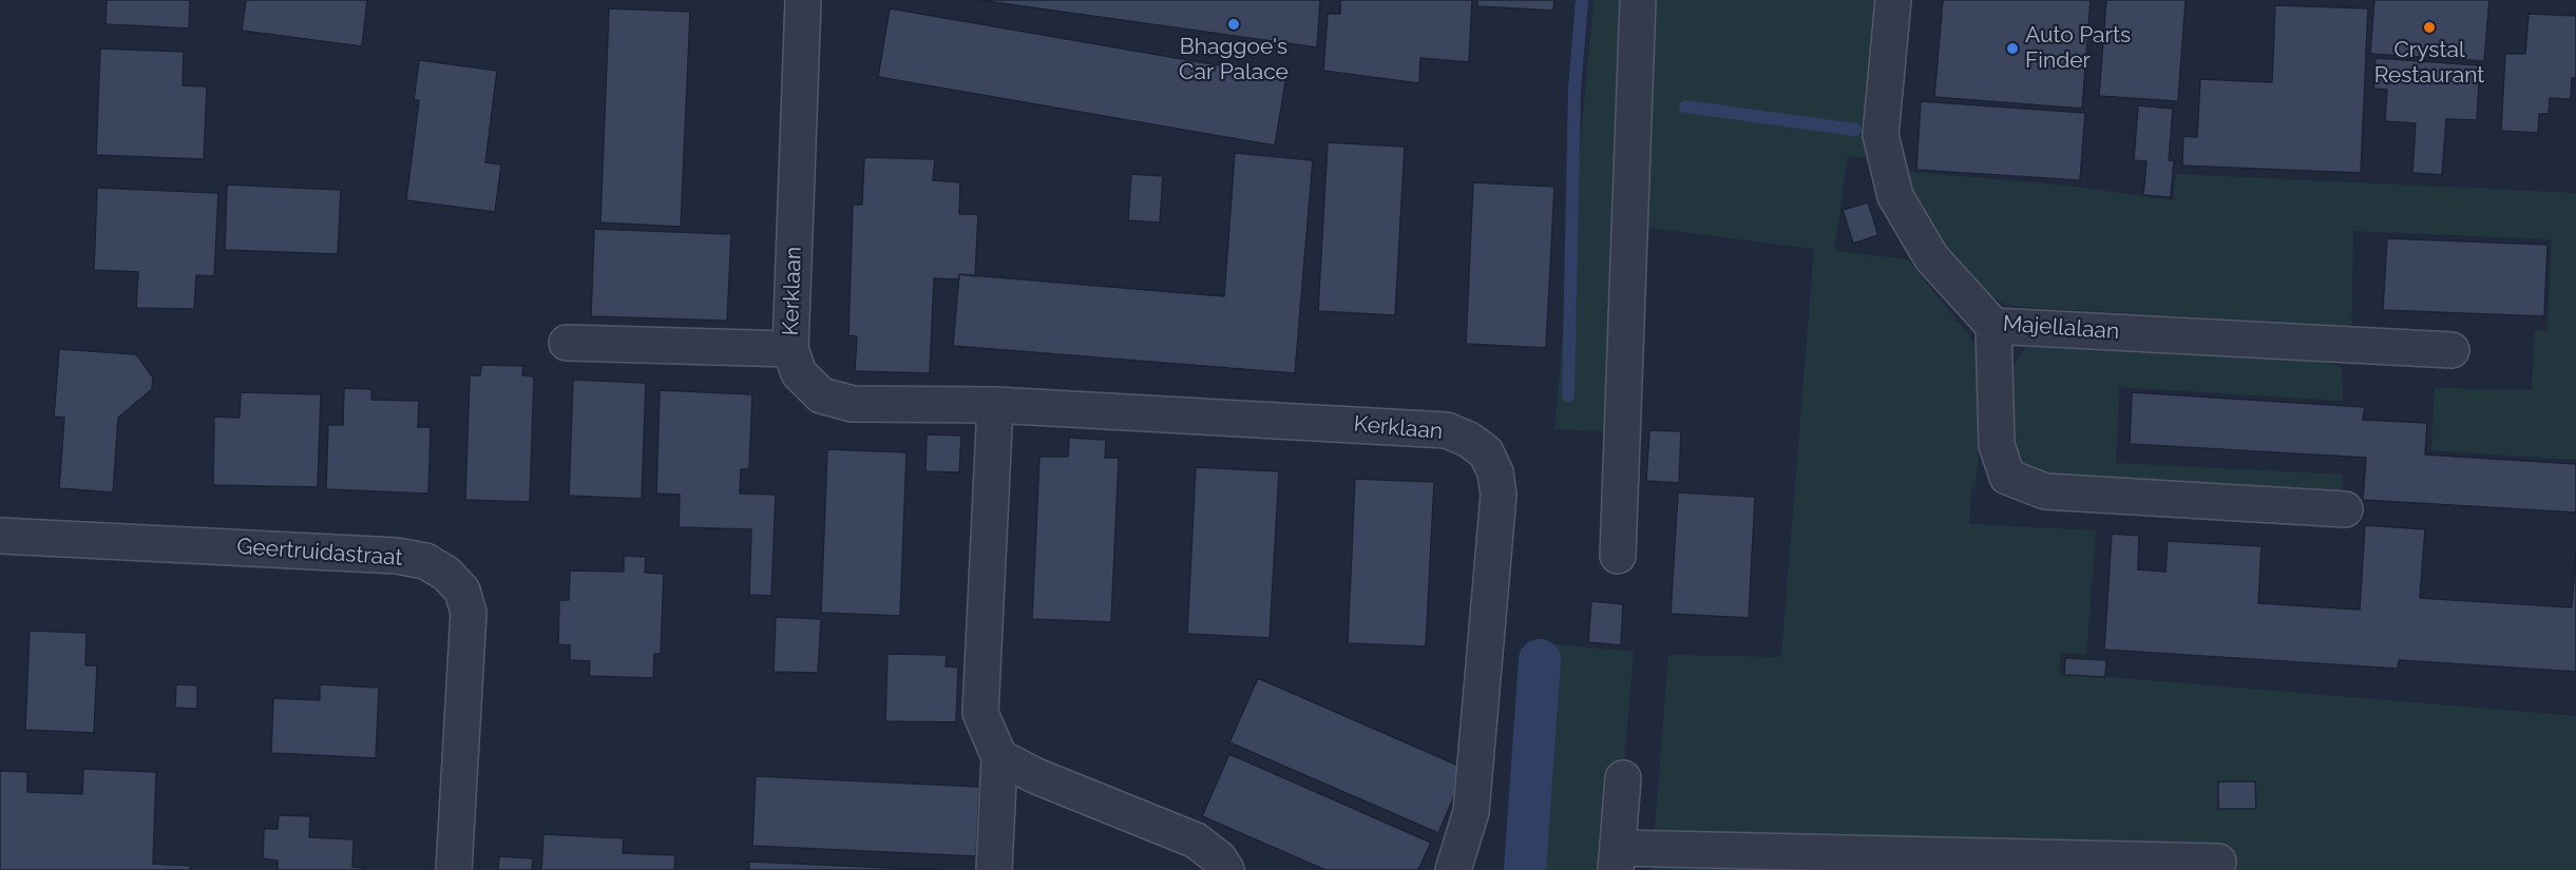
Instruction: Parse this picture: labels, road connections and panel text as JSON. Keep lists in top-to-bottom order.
{
  "streets": {
    "street": ["Kerklaan", "Majellalaan", "Geertruidastraat"]
  },
  "places": ["Bhaggoe's Car Palace", "Crystal Restaurant", "Auto Parts Finder"]
}
